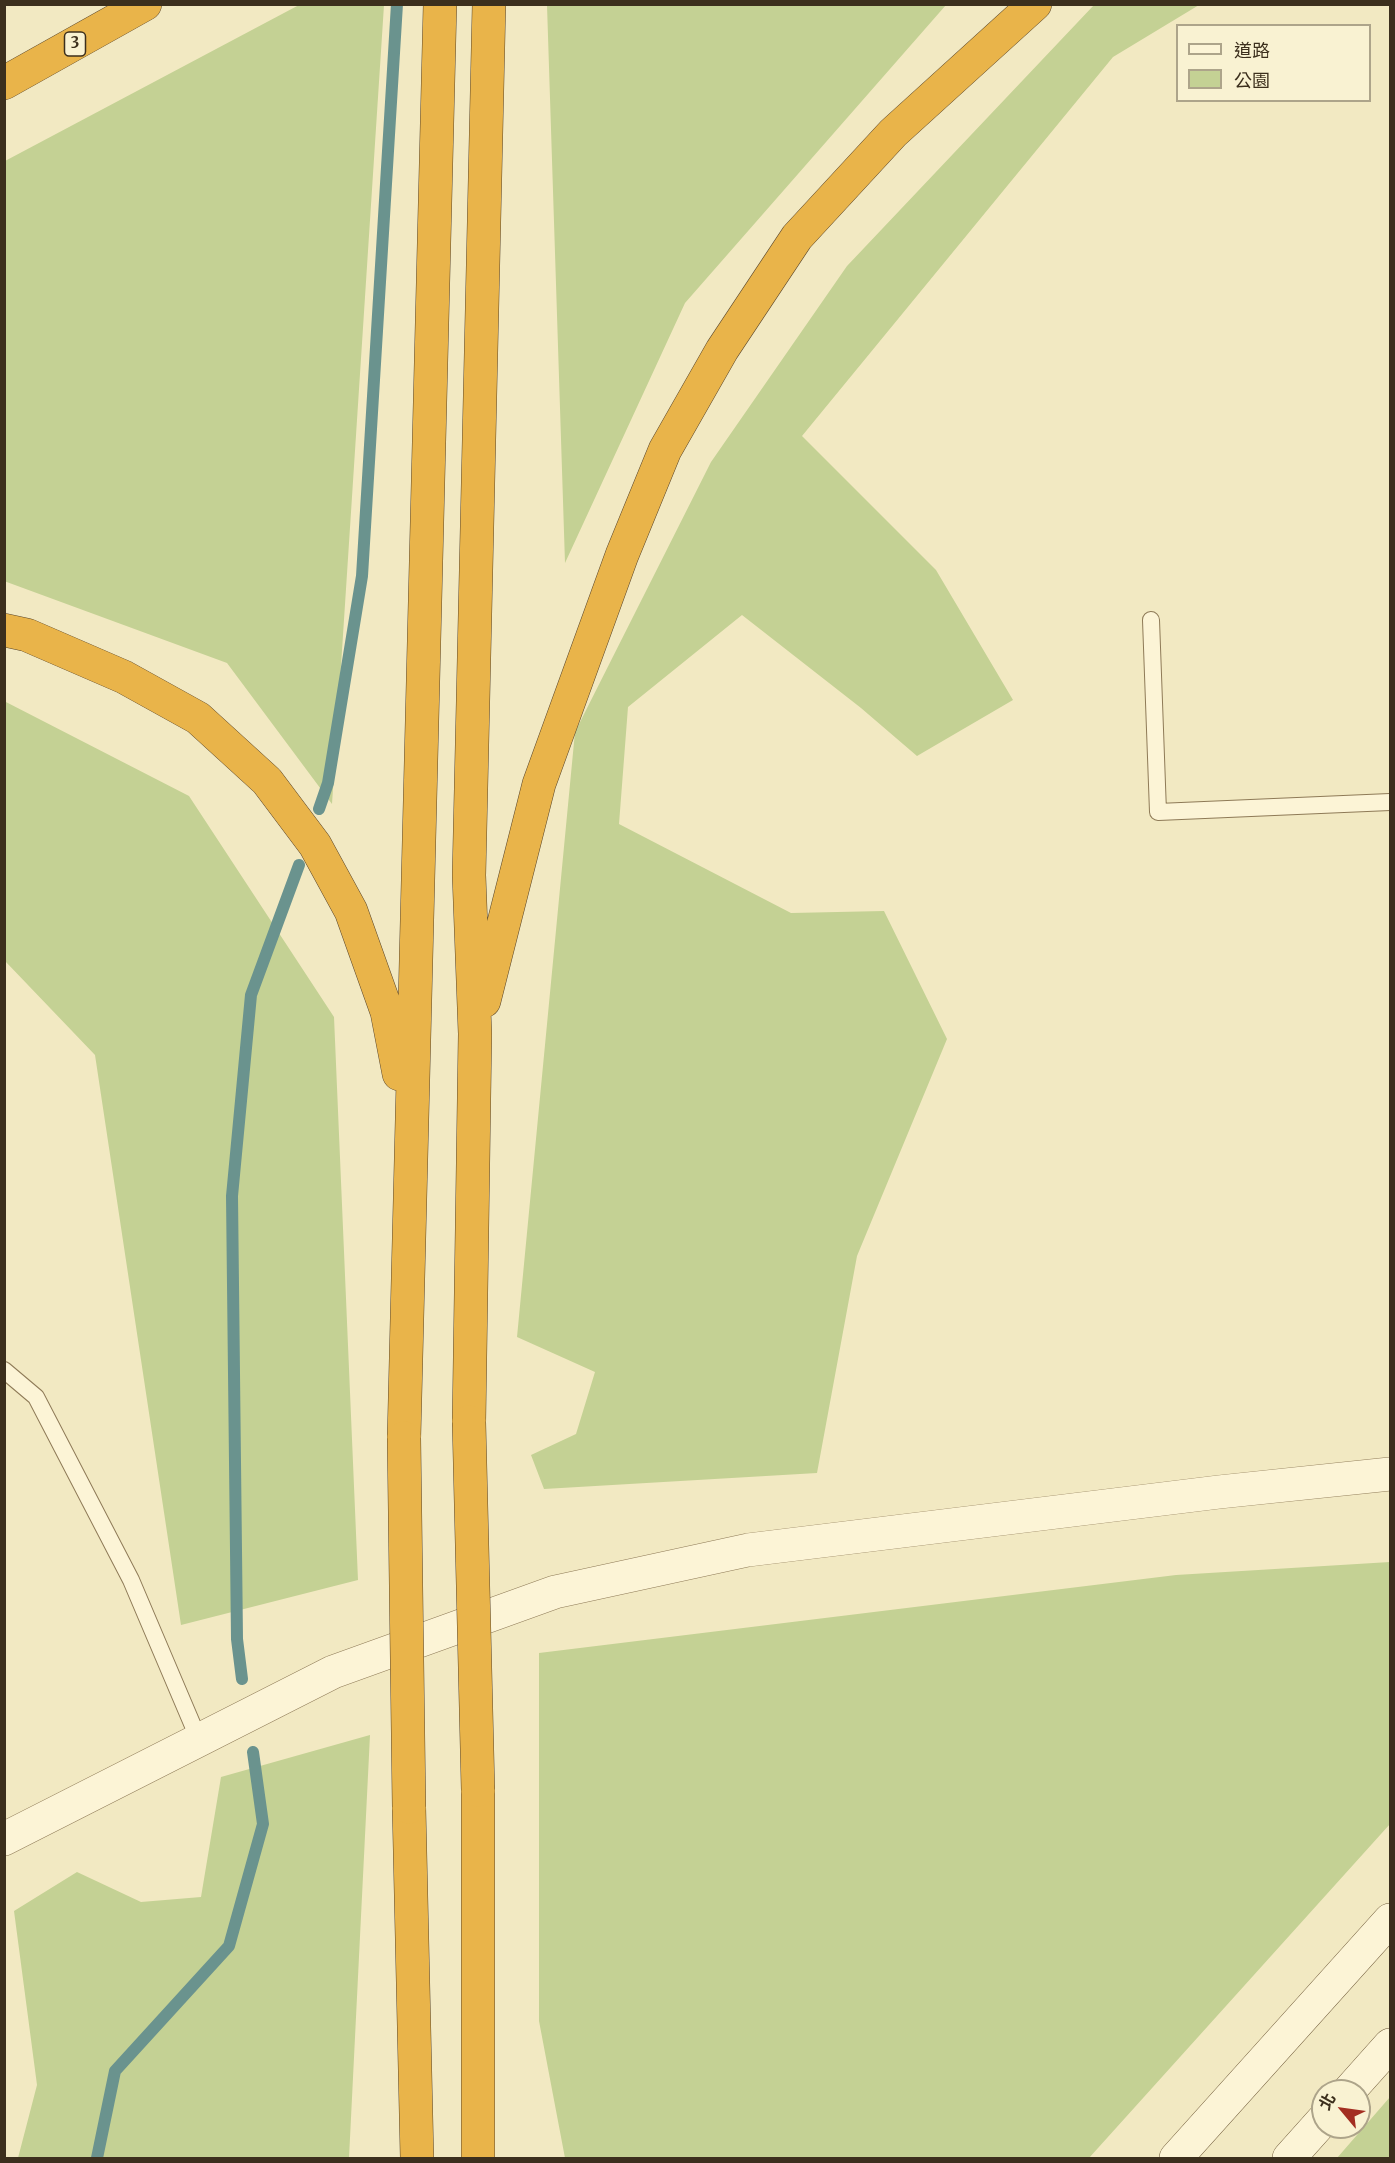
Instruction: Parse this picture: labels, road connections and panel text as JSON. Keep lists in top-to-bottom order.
{
  "streets": {
    "highway": ["3"]
  },
  "legend": ["道路", "公園"],
  "north": "top left"
}
